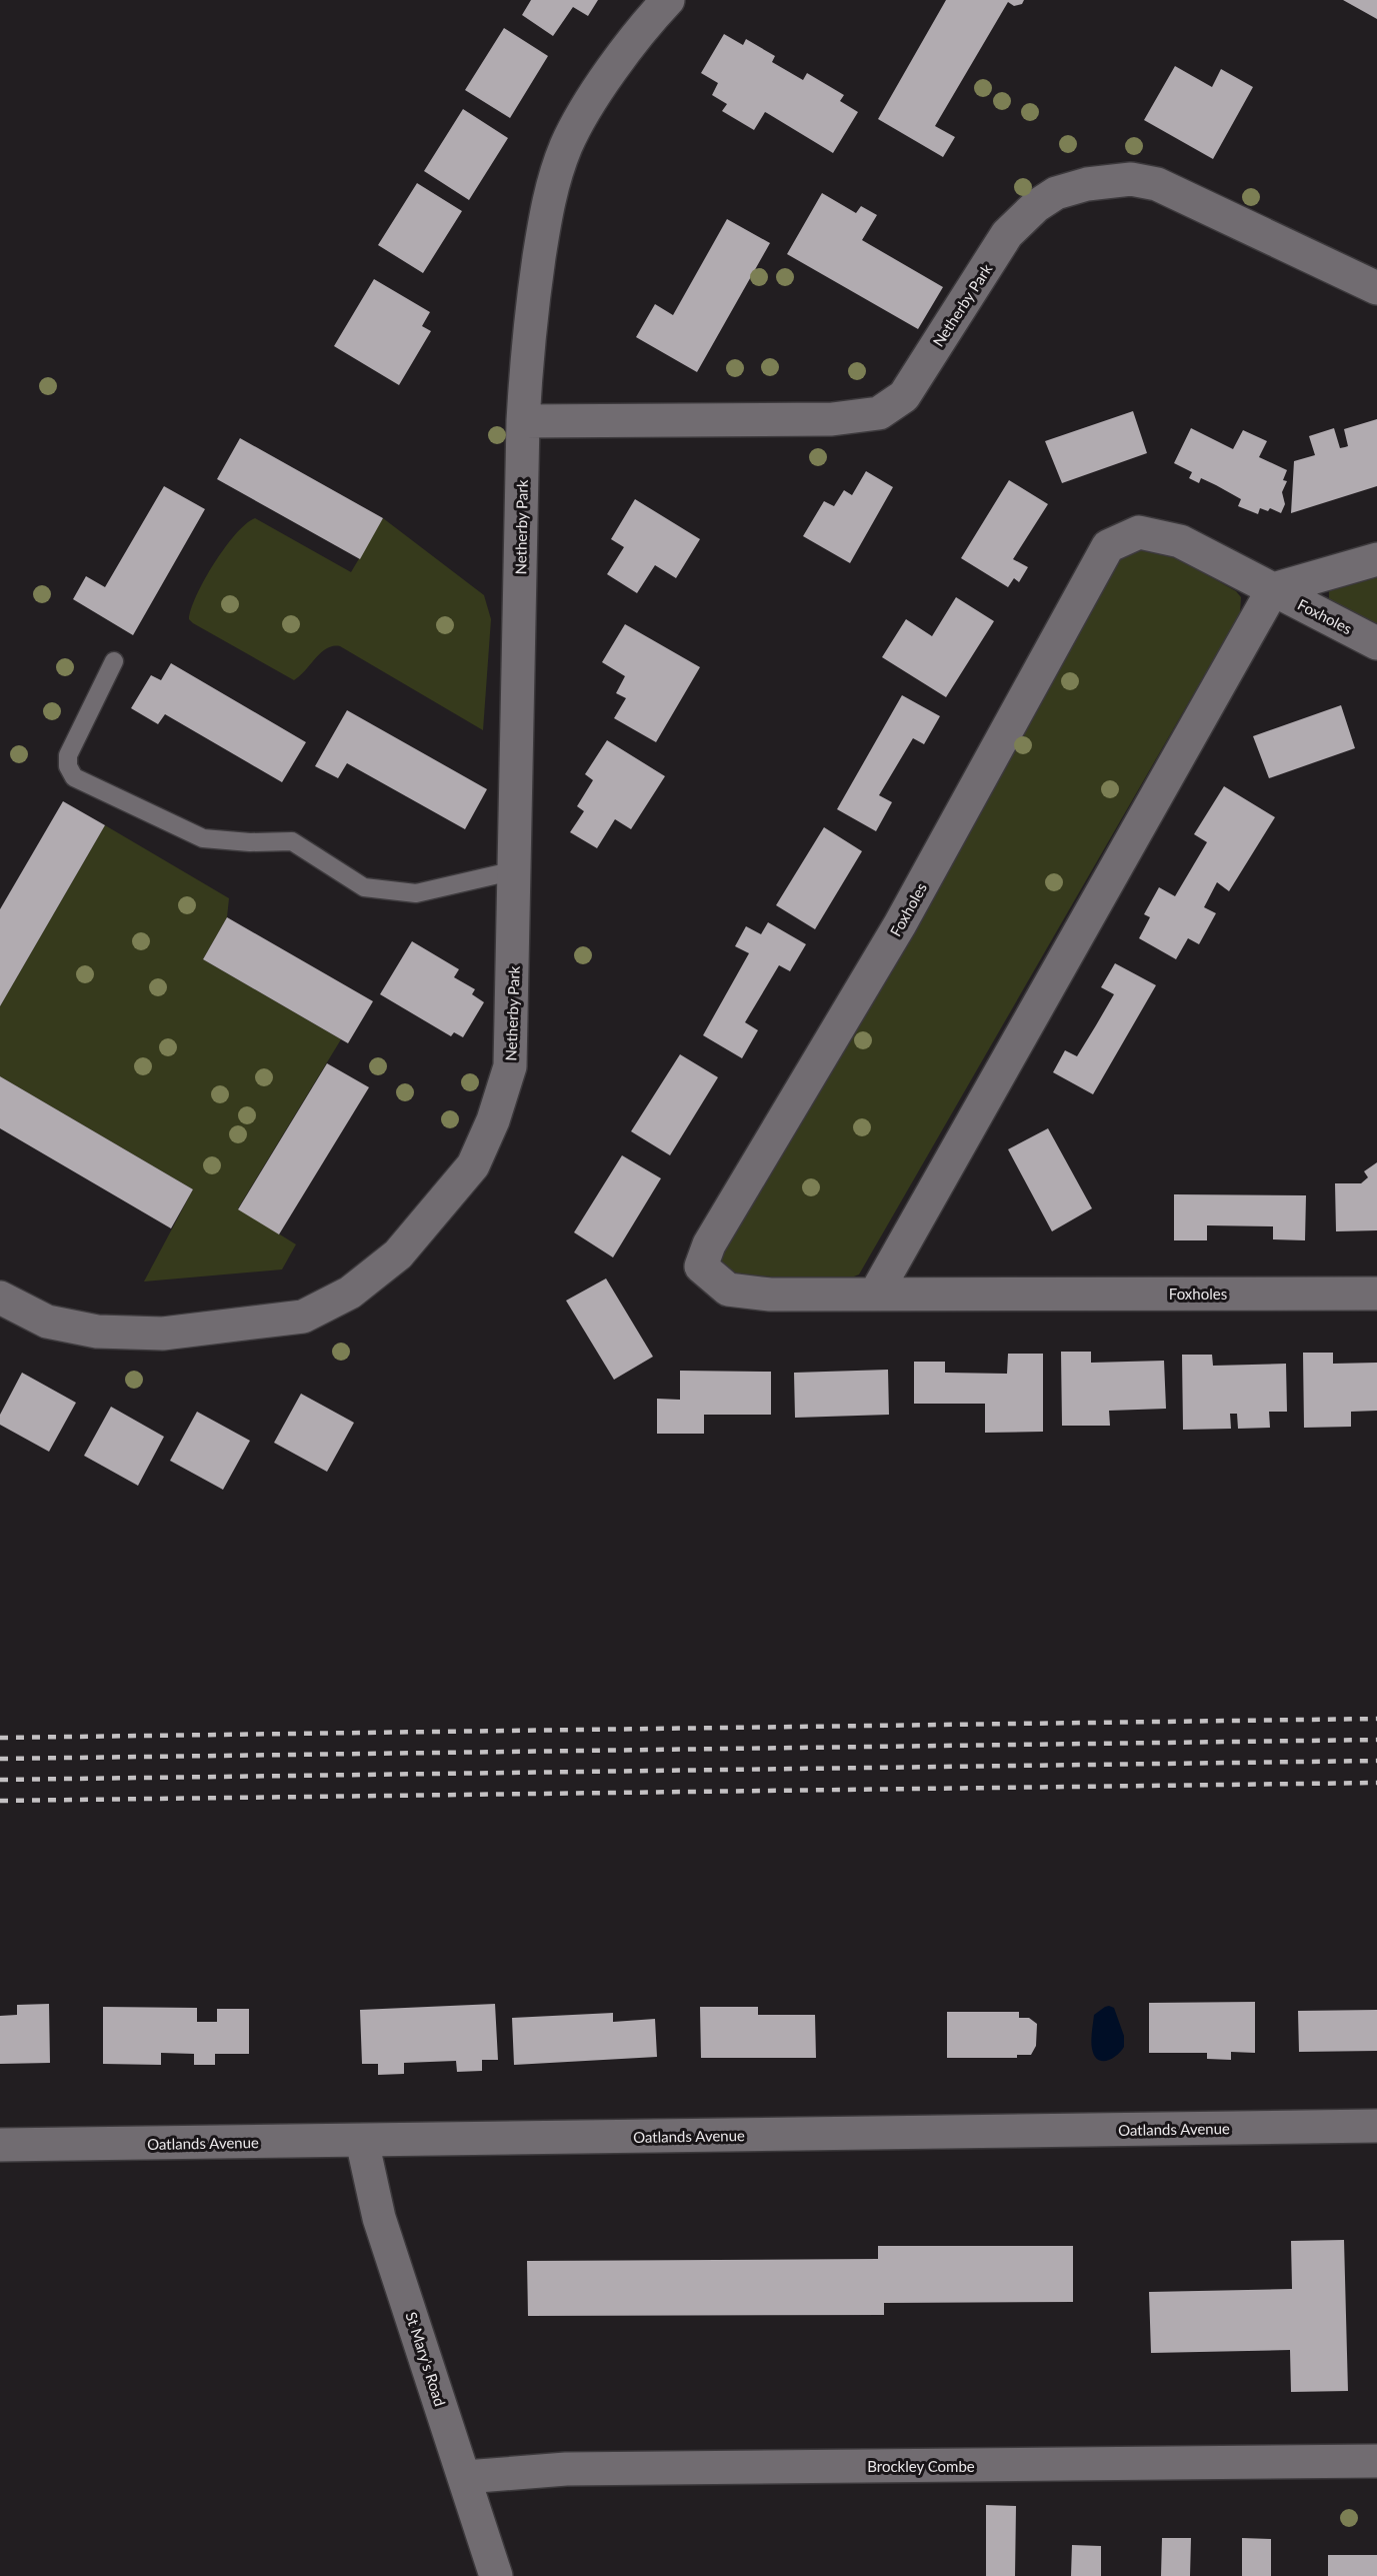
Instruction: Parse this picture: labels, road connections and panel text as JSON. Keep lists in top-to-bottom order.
{
  "streets": {
    "street": [
      "Netherby Park",
      "Foxholes",
      "Oatlands Avenue",
      "St Mary's Road",
      "Brockley Combe"
    ]
  },
  "crossings": [
    ["Oatlands Avenue", "St Mary's Road"],
    ["St Mary's Road", "Brockley Combe"]
  ]
}
